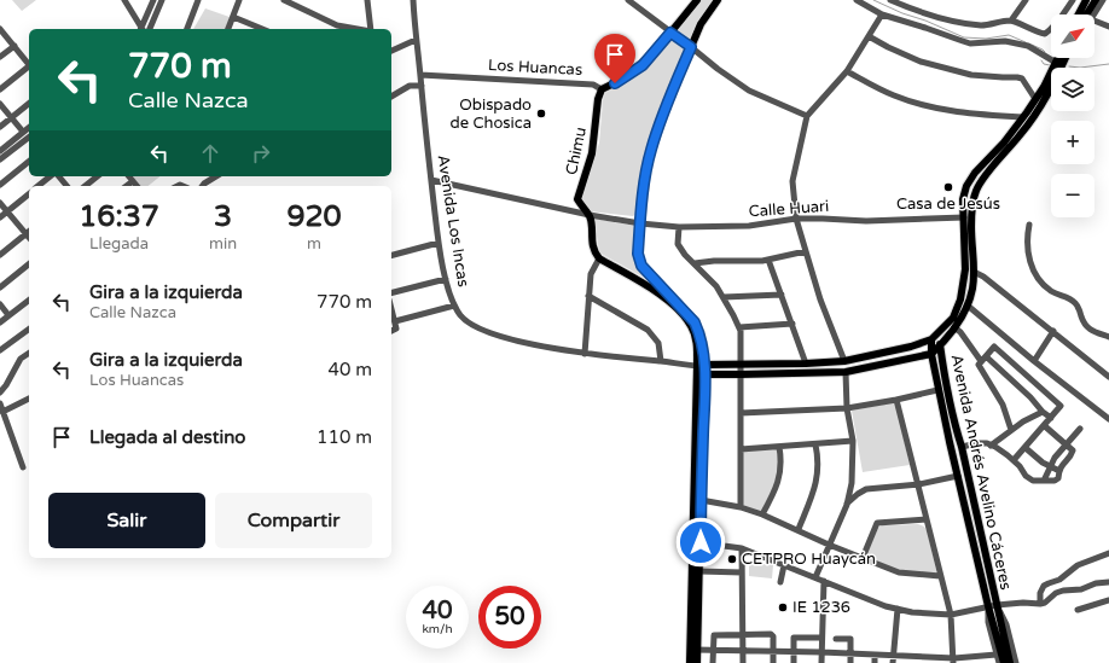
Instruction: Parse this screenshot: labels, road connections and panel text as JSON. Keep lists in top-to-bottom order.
{
  "streets": {
    "main road": [
      "Los Huancas",
      "Chimu",
      "Avenida Los Incas",
      "Avenida Andrés Avelino Cáceres"
    ],
    "street": ["Calle Huari"]
  },
  "crossings": [
    ["Los Huancas", "Chimu"],
    ["Los Huancas", "Avenida Los Incas"],
    ["Chimu", "Calle Huari"],
    ["Calle Huari", "Avenida Los Incas"],
    ["Calle Huari", "Avenida Andrés Avelino Cáceres"],
    ["Avenida Los Incas", "Avenida Andrés Avelino Cáceres"]
  ],
  "places": [
    "Obispado de Chosica",
    "Casa de Jesús",
    "CETPRO Huaycán",
    "IE 1236"
  ],
  "north": "top right",
  "page": {
    "map_buttons": ["+", "−"],
    "turn": ["770 m", "Calle Nazca"],
    "eta": [
      "16:37",
      "Llegada",
      "3",
      "min",
      "920",
      "m"
    ],
    "list": [
      {
        "name": "Gira a la izquierda",
        "note": "Calle Nazca",
        "value": "770 m"
      },
      {
        "name": "Gira a la izquierda",
        "note": "Los Huancas",
        "value": "40 m"
      },
      {
        "name": "Llegada al destino",
        "value": "110 m"
      }
    ],
    "buttons": ["Salir", "Compartir"],
    "speed": "40 km/h",
    "limit": "50"
  }
}
